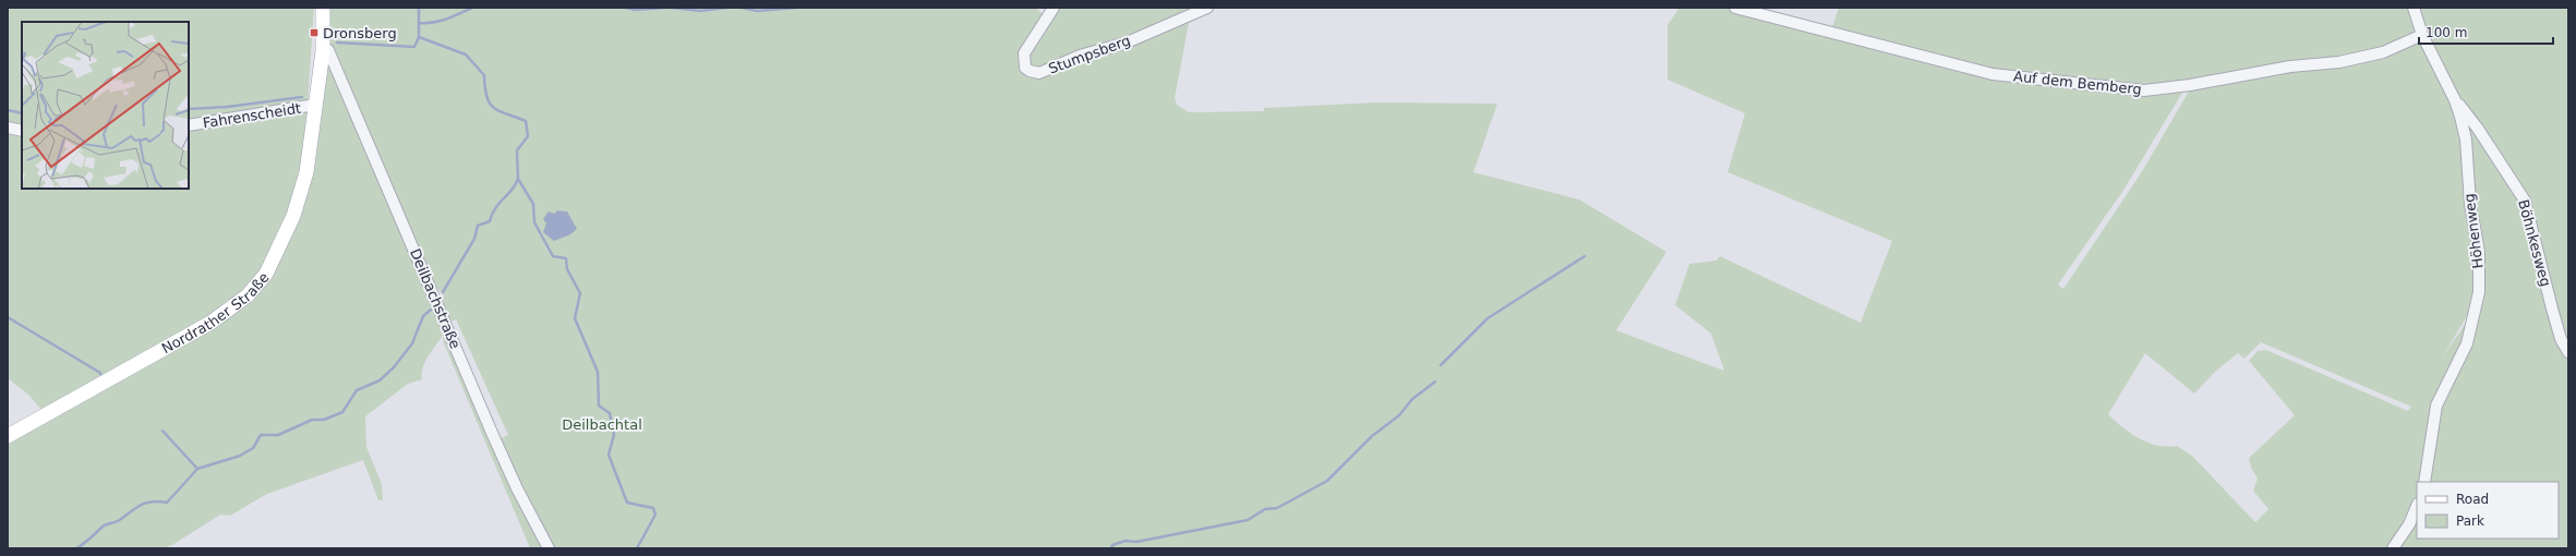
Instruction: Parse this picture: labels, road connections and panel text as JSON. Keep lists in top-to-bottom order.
{
  "streets": {
    "main road": ["Nordrather Straße"],
    "street": [
      "Stumpsberg",
      "Auf dem Bemberg",
      "Fahrenscheidt",
      "Höhenweg",
      "Böhnkesweg",
      "Deilbachstraße"
    ]
  },
  "crossings": [
    ["Auf dem Bemberg", "Höhenweg"],
    ["Fahrenscheidt", "Nordrather Straße"],
    ["Höhenweg", "Böhnkesweg"],
    ["Deilbachstraße", "Nordrather Straße"]
  ],
  "parks": ["Deilbachtal"],
  "places": {
    "transit": ["Dronsberg"]
  },
  "legend": ["Road", "Park"],
  "scale_bar": "100 m"
}
